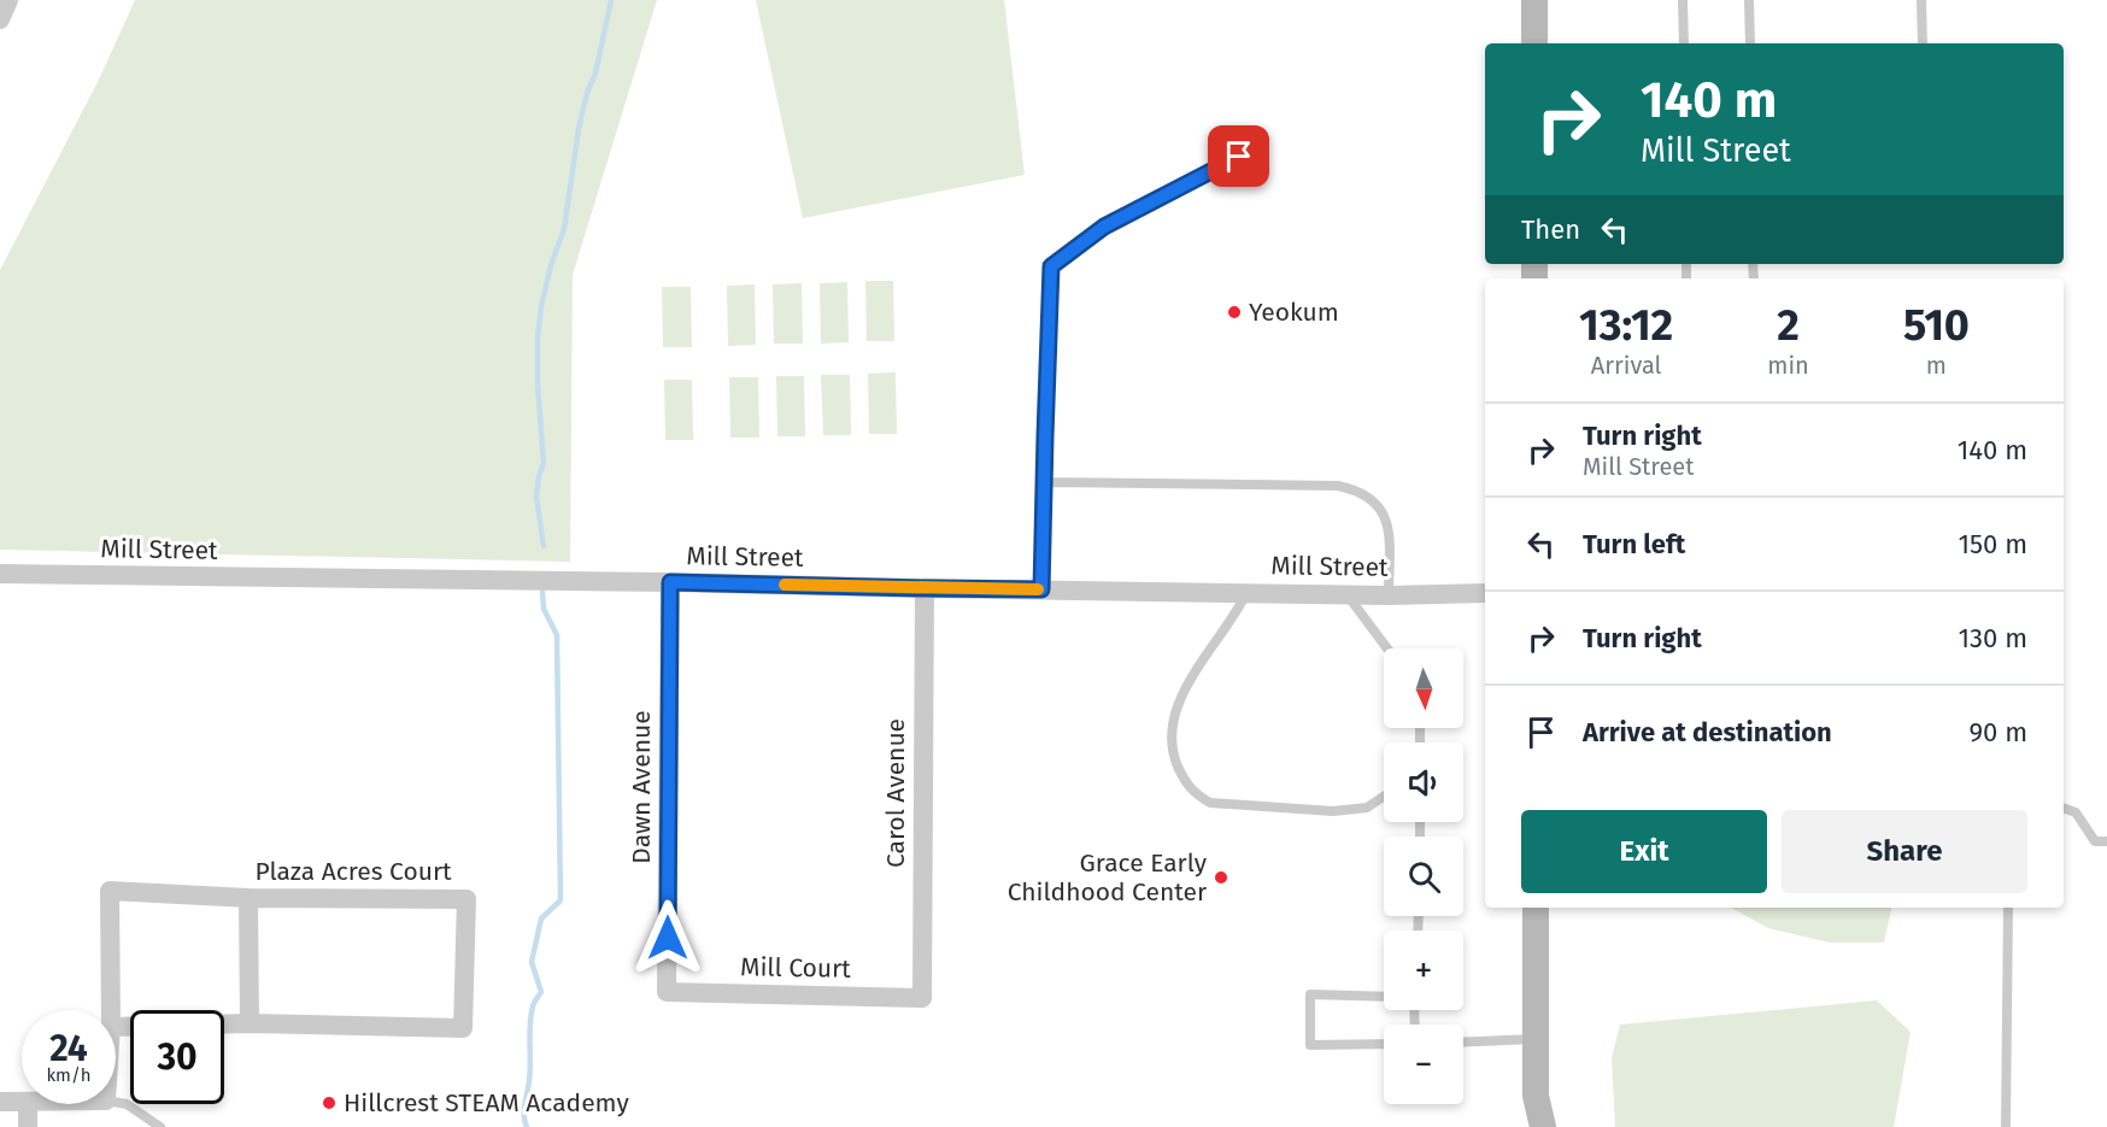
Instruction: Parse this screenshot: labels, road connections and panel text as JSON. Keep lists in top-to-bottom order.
{
  "streets": {
    "street": [
      "Mill Street",
      "Dawn Avenue",
      "Carol Avenue",
      "Plaza Acres Court",
      "Mill Court"
    ]
  },
  "crossings": [
    ["Mill Street", "Dawn Avenue"],
    ["Mill Street", "Carol Avenue"],
    ["Dawn Avenue", "Mill Court"],
    ["Carol Avenue", "Mill Court"]
  ],
  "places": ["Yeokum", "Grace Early Childhood Center", "Hillcrest STEAM Academy"],
  "north": "bottom",
  "page": {
    "turn": ["140 m", "Mill Street"],
    "then": "Then",
    "eta": [
      "13:12",
      "Arrival",
      "2",
      "min",
      "510",
      "m"
    ],
    "list": [
      {
        "name": "Turn right",
        "note": "Mill Street",
        "value": "140 m"
      },
      {
        "name": "Turn left",
        "value": "150 m"
      },
      {
        "name": "Turn right",
        "value": "130 m"
      },
      {
        "name": "Arrive at destination",
        "value": "90 m"
      }
    ],
    "map_buttons": ["+", "−"],
    "buttons": ["Exit", "Share"],
    "speed": "24 km/h",
    "limit": "30"
  }
}
